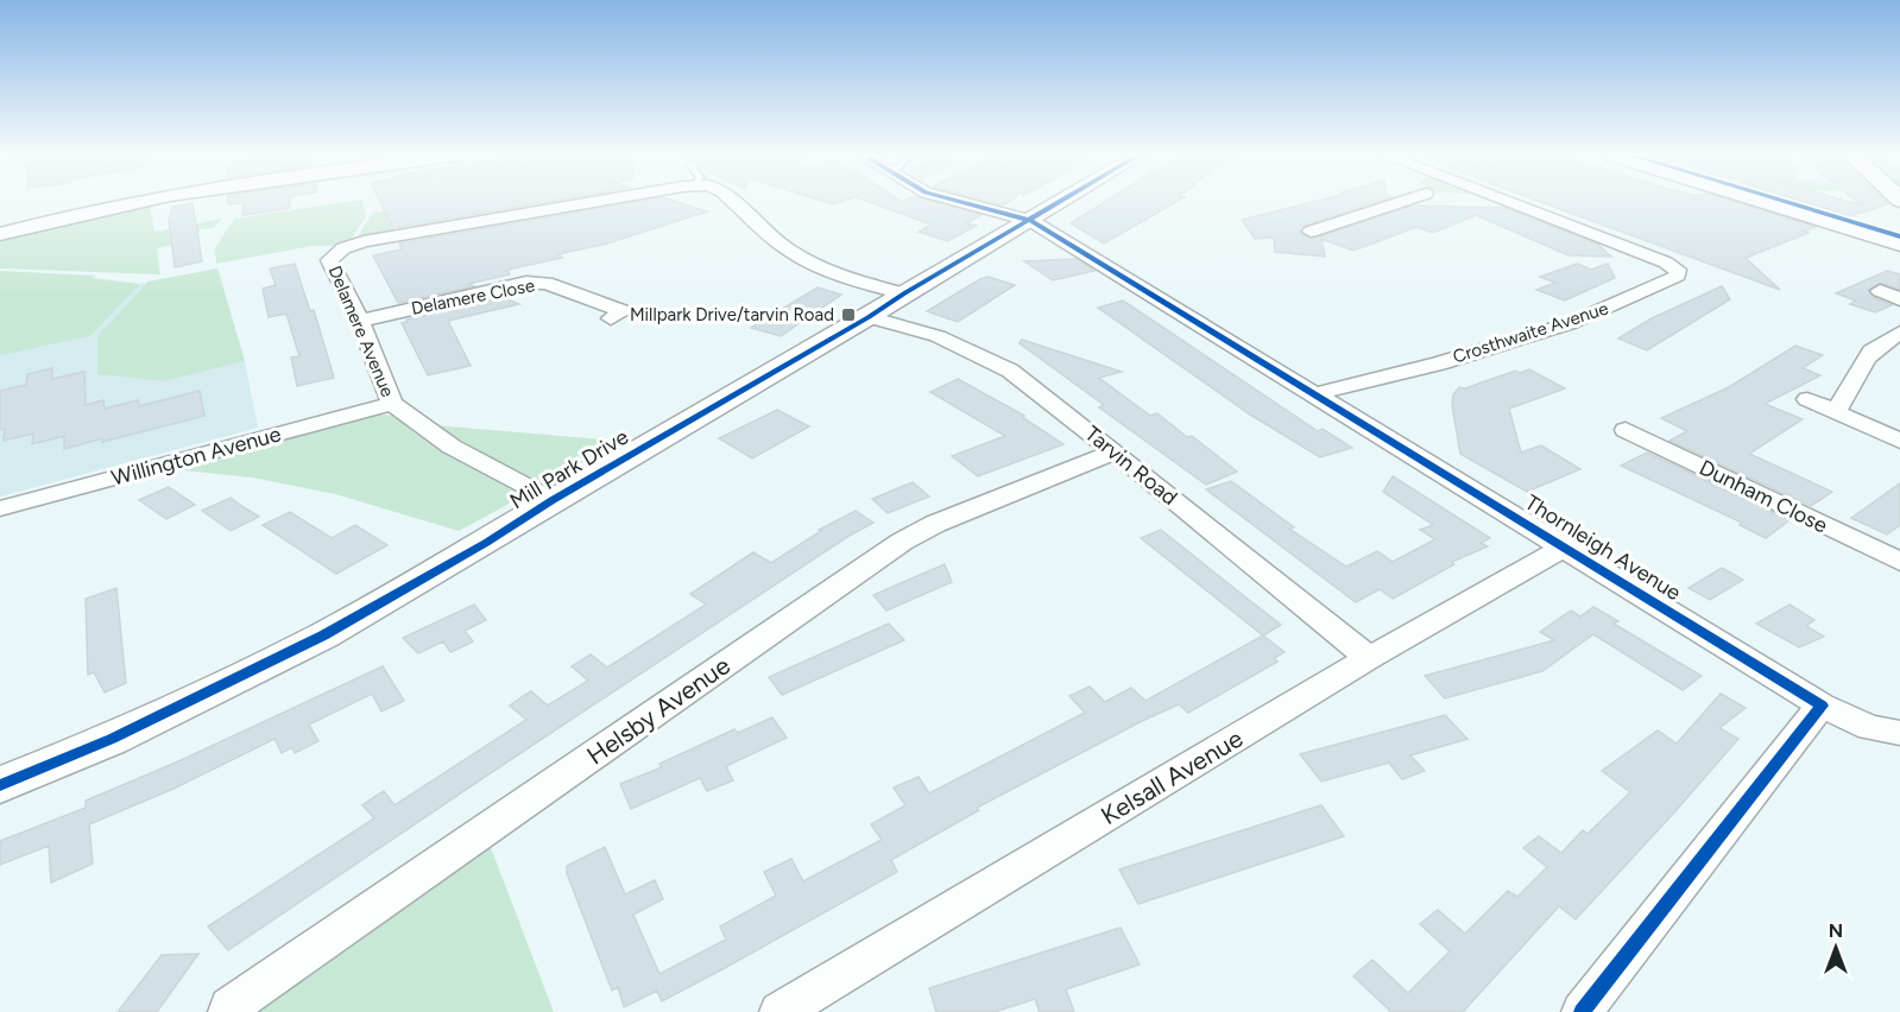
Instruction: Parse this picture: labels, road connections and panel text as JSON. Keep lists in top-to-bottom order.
{
  "streets": {
    "street": [
      "Delamere Close",
      "Delamere Avenue",
      "Crosthwaite Avenue",
      "Willington Avenue",
      "Tarvin Road",
      "Mill Park Drive",
      "Dunham Close",
      "Thornleigh Avenue",
      "Helsby Avenue",
      "Kelsall Avenue"
    ]
  },
  "crossings": [
    ["Delamere Close", "Delamere Avenue"],
    ["Delamere Avenue", "Willington Avenue"],
    ["Delamere Avenue", "Mill Park Drive"],
    ["Crosthwaite Avenue", "Thornleigh Avenue"],
    ["Tarvin Road", "Mill Park Drive"],
    ["Tarvin Road", "Helsby Avenue"],
    ["Tarvin Road", "Kelsall Avenue"],
    ["Mill Park Drive", "Thornleigh Avenue"],
    ["Thornleigh Avenue", "Kelsall Avenue"]
  ],
  "places": {
    "transit": ["Millpark Drive/tarvin Road"]
  },
  "north": "top"
}
